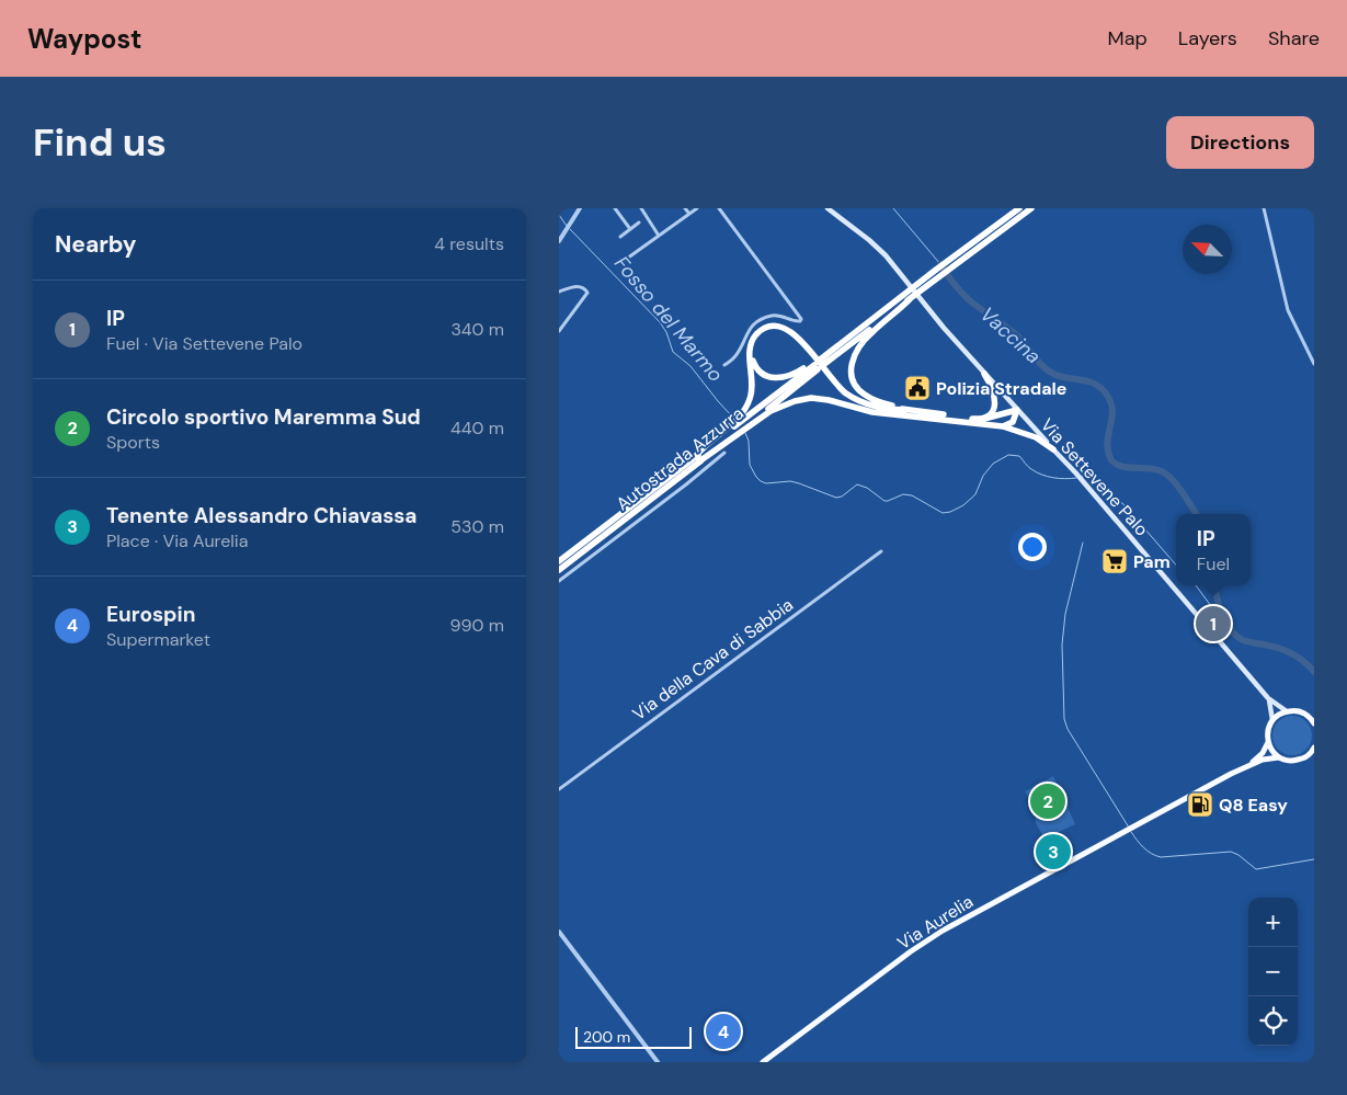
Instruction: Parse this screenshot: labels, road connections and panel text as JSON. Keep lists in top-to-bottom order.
{
  "streets": {
    "highway": ["Autostrada Azzurra"],
    "main road": ["Via Settevene Palo", "Via Aurelia"],
    "street": ["Via della Cava di Sabbia"]
  },
  "water": ["Fosso del Marmo", "Vaccina"],
  "places": {
    "public building": ["Polizia Stradale"],
    "supermarket": ["Pam"],
    "fuel station": ["Q8 Easy"]
  },
  "scale_bar": "200 m",
  "north": "top left",
  "page": {
    "header": "Waypost",
    "nav": ["Map", "Layers", "Share"],
    "buttons": "Directions",
    "title": "Find us",
    "heading": ["Nearby", "4 results"],
    "list": [
      {
        "mark": "1",
        "name": "IP",
        "note": "Fuel · Via Settevene Palo",
        "value": "340 m"
      },
      {
        "mark": "2",
        "name": "Circolo sportivo Maremma Sud",
        "note": "Sports",
        "value": "440 m"
      },
      {
        "mark": "3",
        "name": "Tenente Alessandro Chiavassa",
        "note": "Place · Via Aurelia",
        "value": "530 m"
      },
      {
        "mark": "4",
        "name": "Eurospin",
        "note": "Supermarket",
        "value": "990 m"
      }
    ],
    "popup": ["IP", "Fuel"],
    "pins": [
      "1",
      "2",
      "3",
      "4"
    ],
    "map_buttons": ["+", "−"],
    "scale": "200 m"
  }
}
